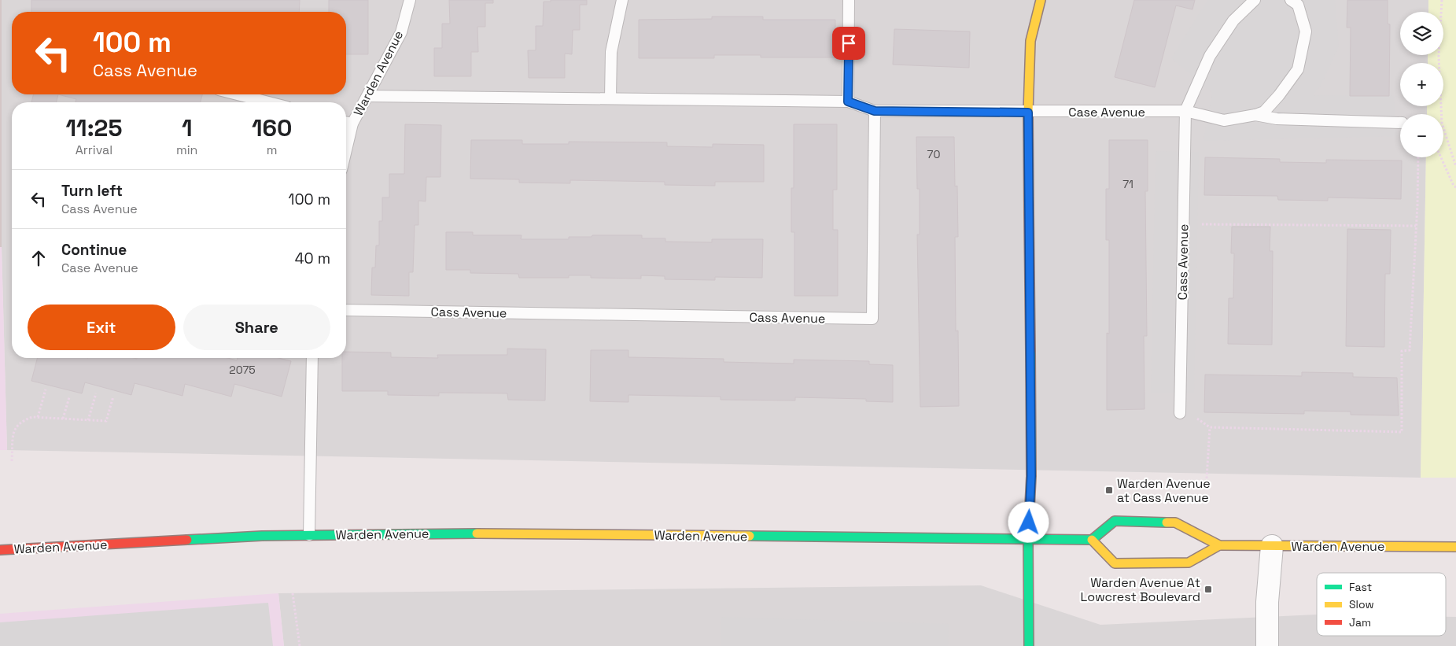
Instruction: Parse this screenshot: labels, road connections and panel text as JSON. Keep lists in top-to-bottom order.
{
  "streets": {
    "main road": ["Warden Avenue"],
    "lane": ["Case Avenue", "Cass Avenue"]
  },
  "crossings": [
    ["Case Avenue", "Cass Avenue"]
  ],
  "places": {
    "transit": ["Warden Avenue at Cass Avenue", "Warden Avenue At Lowcrest Boulevard"]
  },
  "house_numbers": ["70", "71", "2075"],
  "legend": ["Fast", "Slow", "Jam"],
  "page": {
    "map_buttons": ["+", "−"],
    "turn": ["100 m", "Cass Avenue"],
    "eta": [
      "11:25",
      "Arrival",
      "1",
      "min",
      "160",
      "m"
    ],
    "list": [
      {
        "name": "Turn left",
        "note": "Cass Avenue",
        "value": "100 m"
      },
      {
        "name": "Continue",
        "note": "Case Avenue",
        "value": "40 m"
      }
    ],
    "buttons": ["Exit", "Share"]
  }
}
